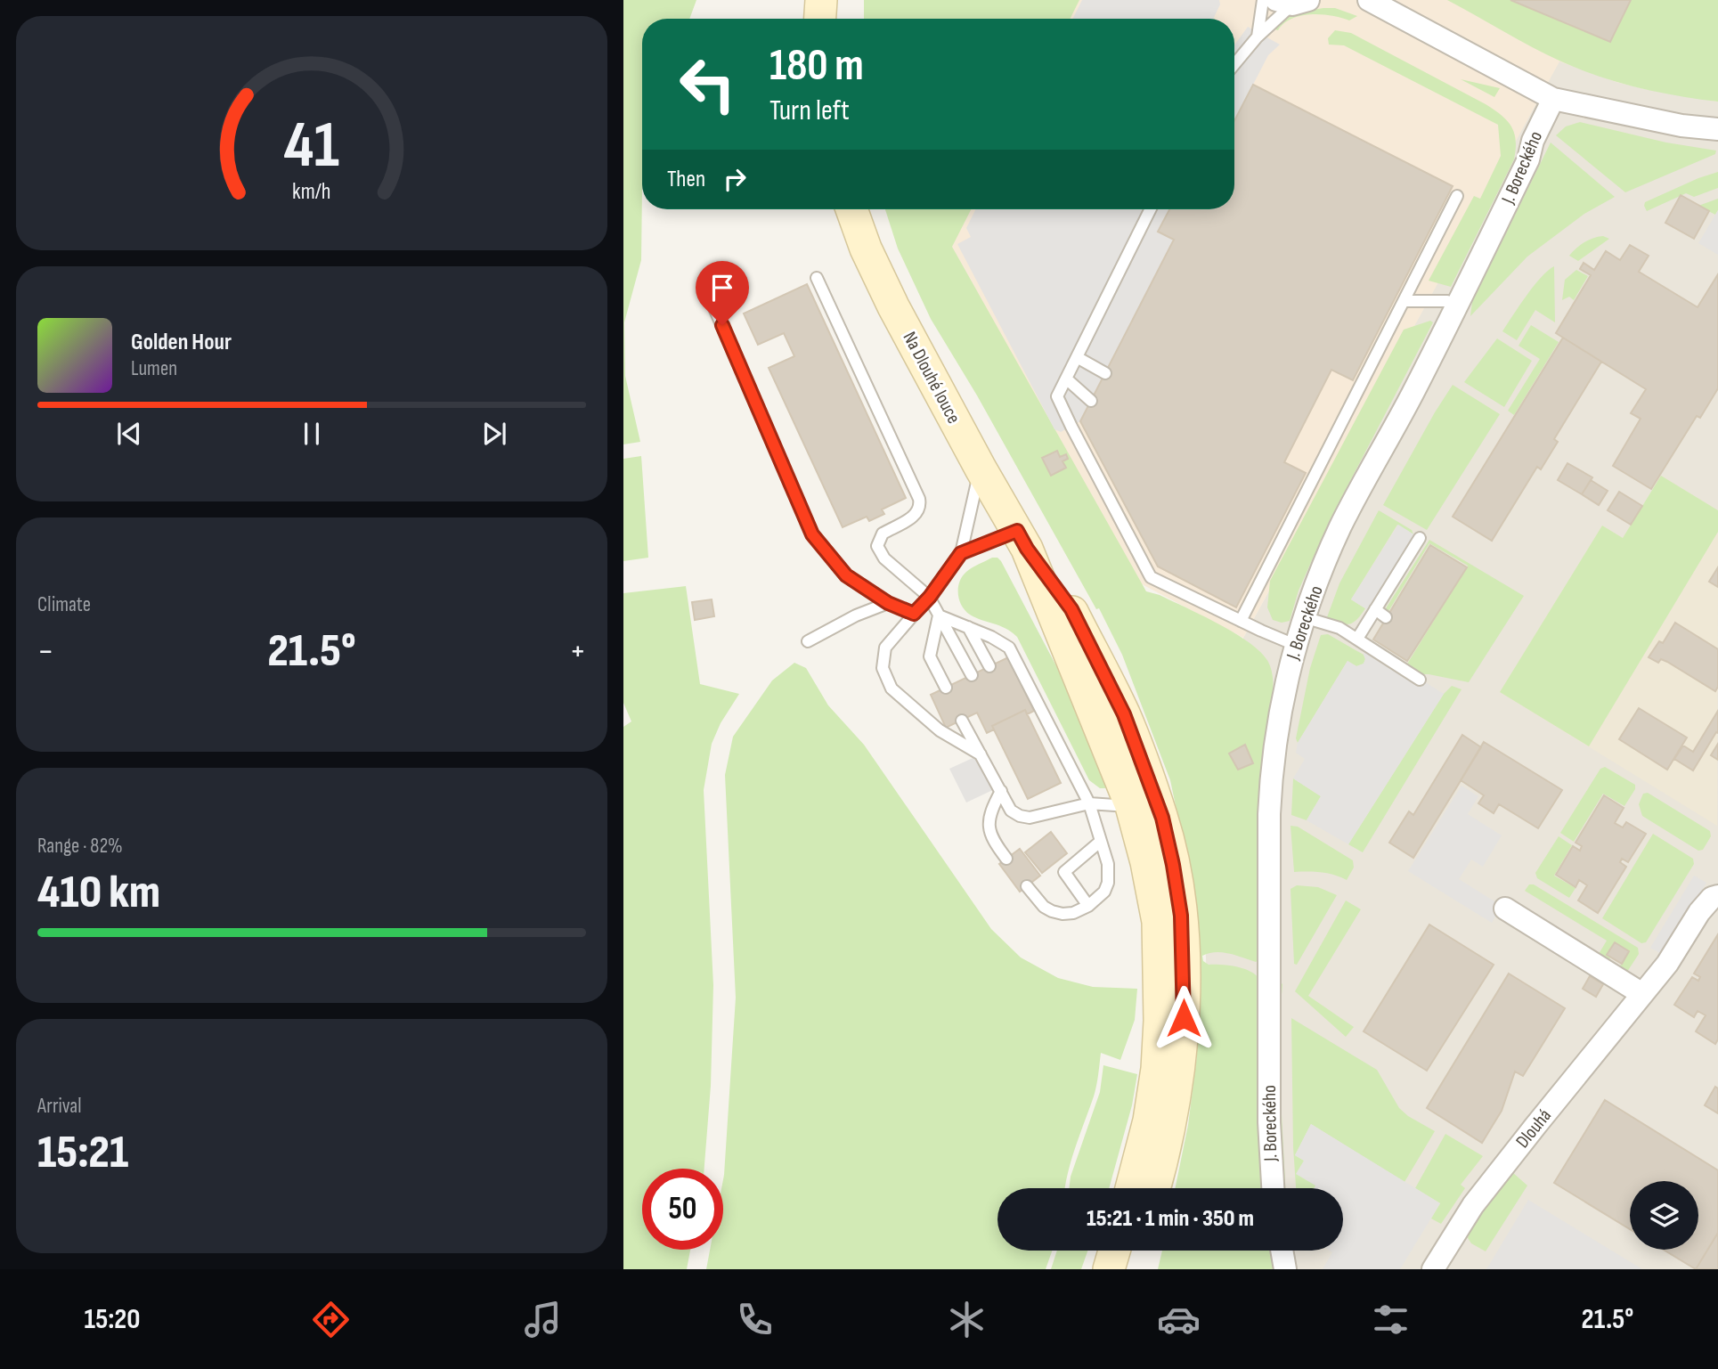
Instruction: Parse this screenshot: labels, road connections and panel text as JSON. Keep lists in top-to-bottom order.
{
  "streets": {
    "main road": ["Na Dlouhé louce"],
    "street": ["J. Boreckého", "Dlouhá"]
  },
  "page": {
    "turn": ["180 m", "Turn left"],
    "then": "Then",
    "song": ["Golden Hour", "Lumen"],
    "tile": [
      "Climate",
      ["Range · 82%", "410 km"],
      ["Arrival", "15:21"]
    ],
    "heat": ["−", "21.5°", "+"],
    "limit": "50",
    "trip": "15:21 · 1 min · 350 m",
    "tabs": ["15:20", "21.5°"],
    "gauge": ["41", "km/h"]
  }
}
